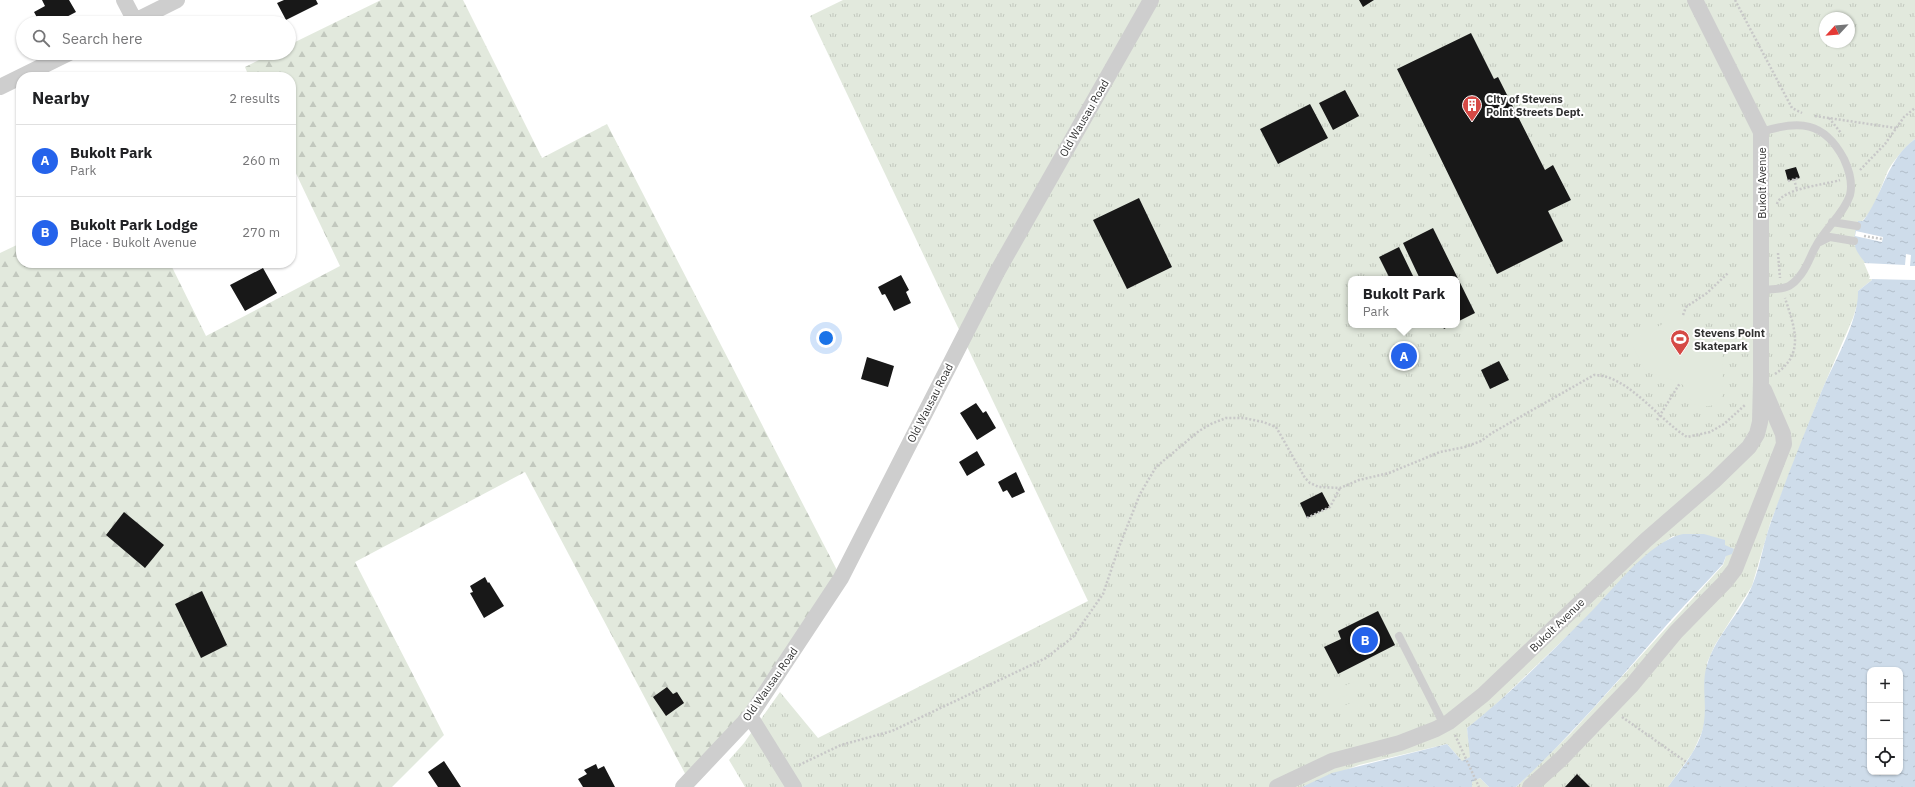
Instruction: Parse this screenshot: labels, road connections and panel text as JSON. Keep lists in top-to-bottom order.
{
  "streets": {
    "street": ["Old Wausau Road", "Bukolt Avenue"]
  },
  "places": {
    "building": ["City of Stevens Point Streets Dept."],
    "sports": ["Stevens Point Skatepark"]
  },
  "north": "bottom left",
  "page": {
    "search": "Search here",
    "heading": ["Nearby", "2 results"],
    "list": [
      {
        "mark": "A",
        "name": "Bukolt Park",
        "note": "Park",
        "value": "260 m"
      },
      {
        "mark": "B",
        "name": "Bukolt Park Lodge",
        "note": "Place · Bukolt Avenue",
        "value": "270 m"
      }
    ],
    "popup": ["Bukolt Park", "Park"],
    "pins": ["A", "B"],
    "map_buttons": ["+", "−"]
  }
}
